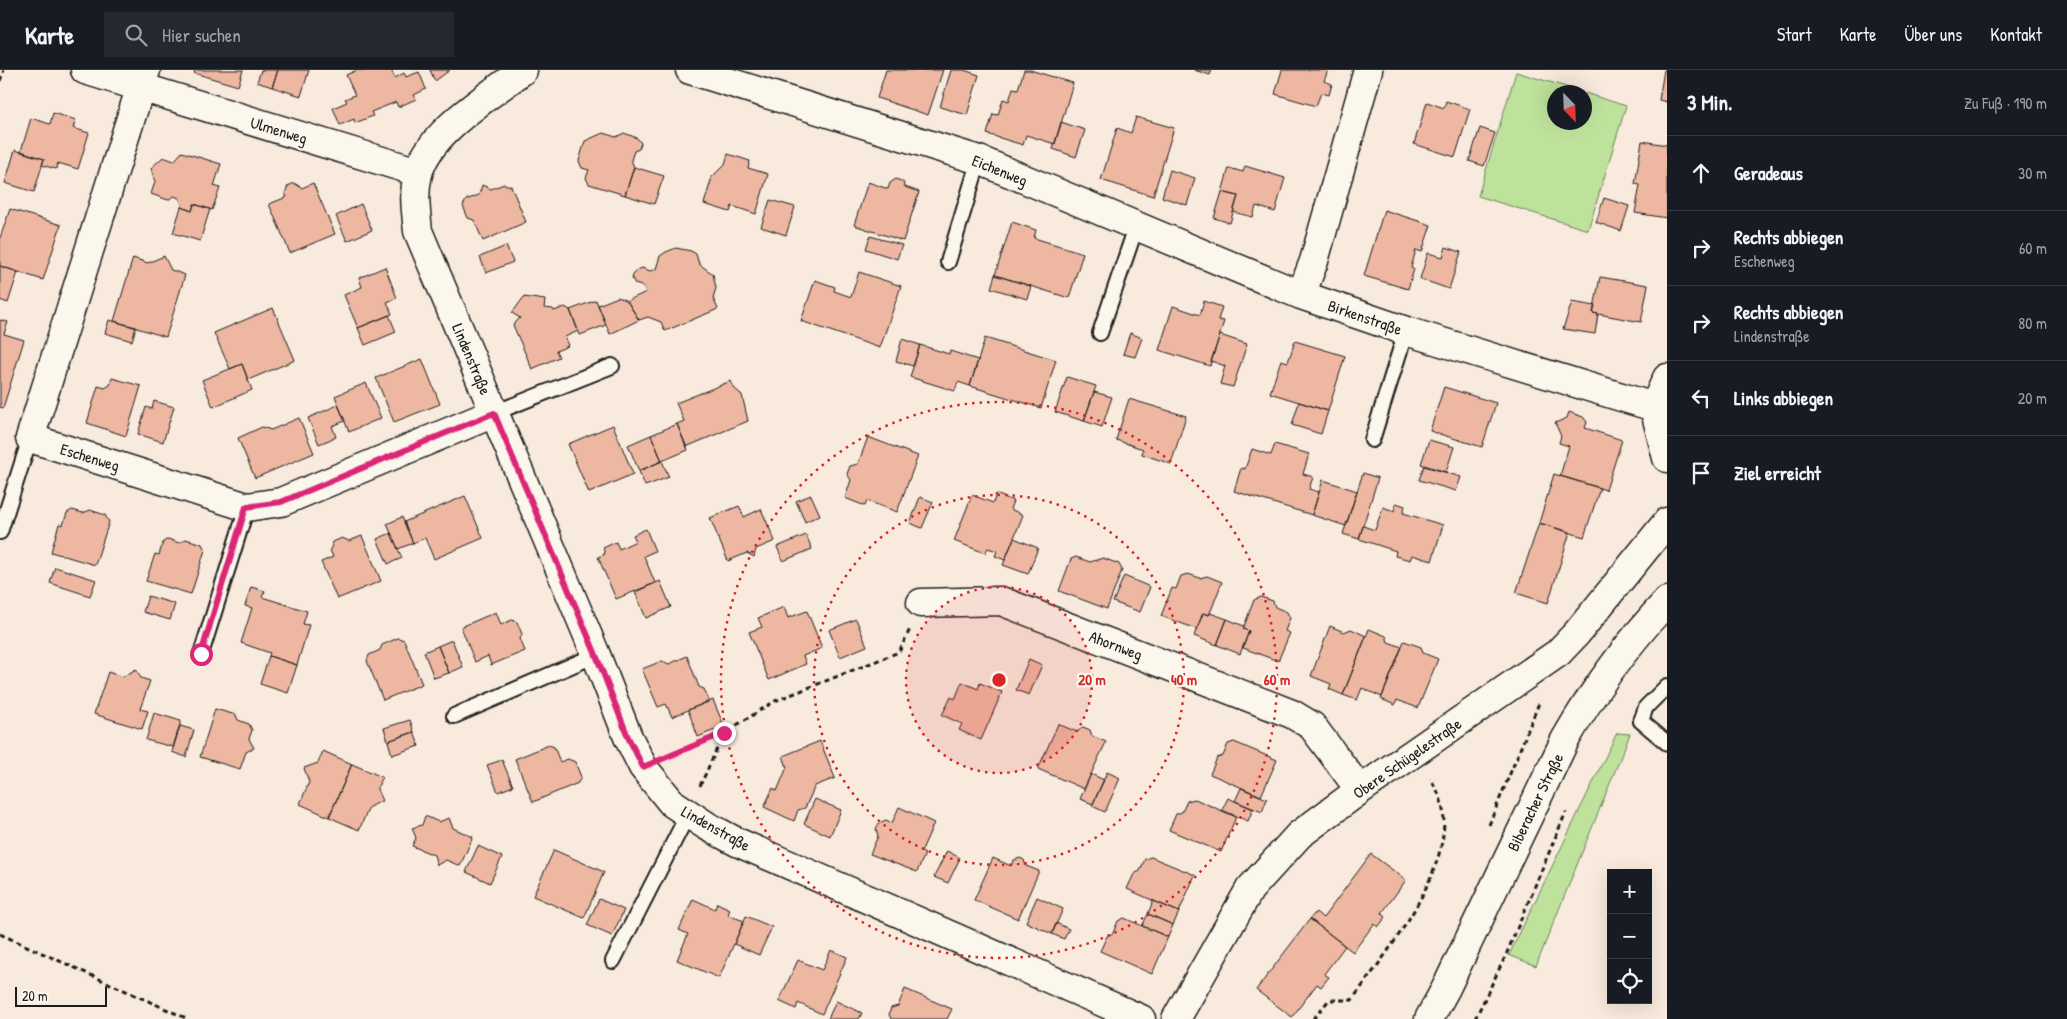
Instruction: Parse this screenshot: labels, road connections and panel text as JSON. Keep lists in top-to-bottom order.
{
  "streets": {
    "street": [
      "Ulmenweg",
      "Eichenweg",
      "Birkenstraße",
      "Lindenstraße",
      "Eschenweg",
      "Ahornweg",
      "Obere Schügelestraße",
      "Biberacher Straße"
    ]
  },
  "crossings": [
    ["Ulmenweg", "Lindenstraße"],
    ["Eichenweg", "Birkenstraße"],
    ["Lindenstraße", "Eschenweg"],
    ["Ahornweg", "Obere Schügelestraße"]
  ],
  "scale_bar": "20 m",
  "north": "bottom right",
  "page": {
    "header": "Karte",
    "search": "Hier suchen",
    "nav": [
      "Start",
      "Karte",
      "Über uns",
      "Kontakt"
    ],
    "heading": ["3 Min.", "Zu Fuß · 190 m"],
    "list": [
      ["Geradeaus", "30 m"],
      ["Rechts abbiegen", "Eschenweg", "60 m"],
      ["Rechts abbiegen", "Lindenstraße", "80 m"],
      ["Links abbiegen", "20 m"],
      "Ziel erreicht"
    ],
    "map_buttons": ["+", "−"],
    "scale": "20 m"
  },
  "rings": ["20 m", "40 m", "60 m"]
}
